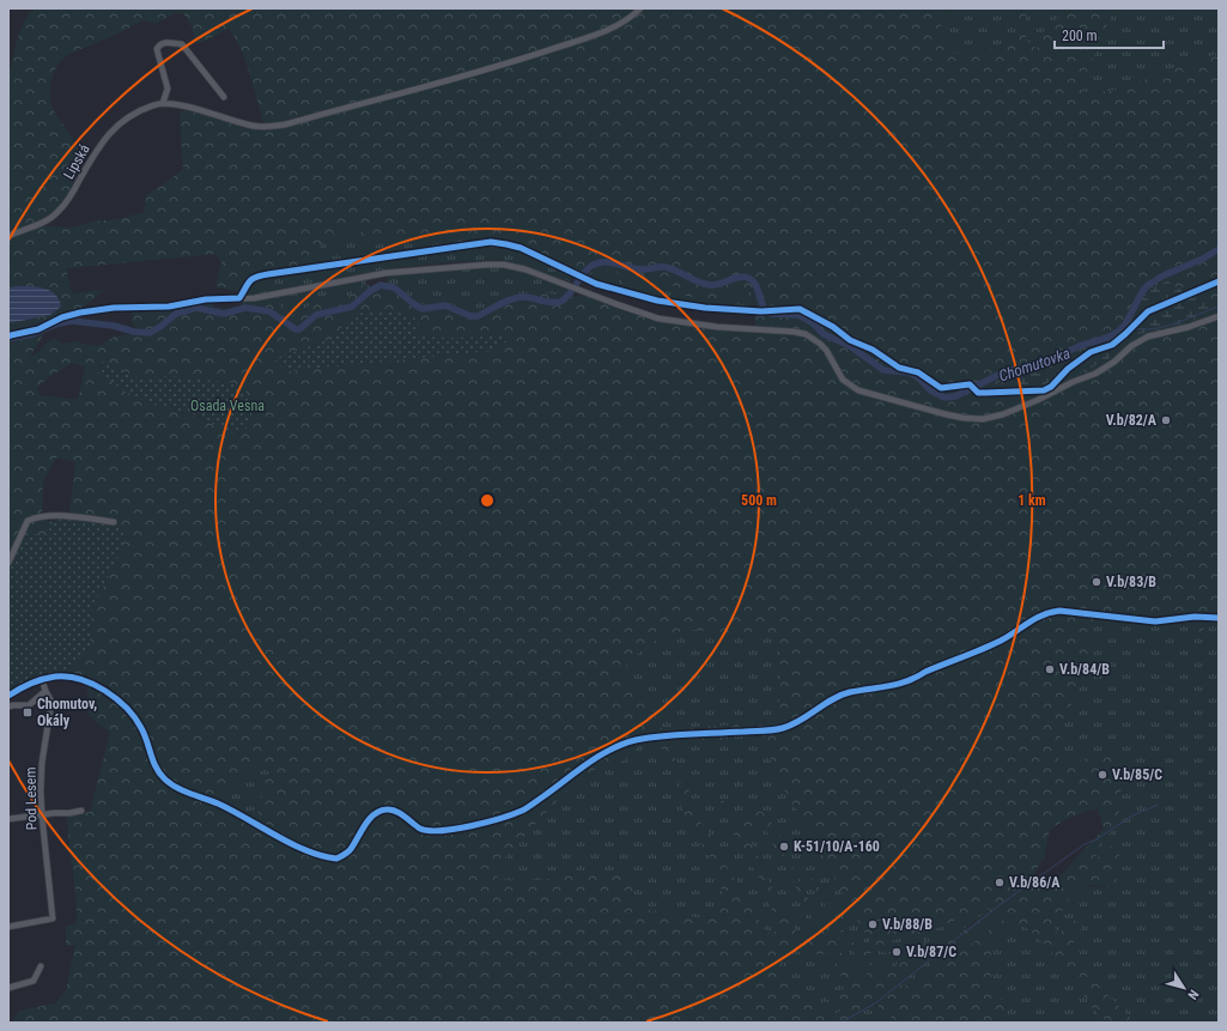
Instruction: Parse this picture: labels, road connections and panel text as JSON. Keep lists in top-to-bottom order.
{
  "streets": {
    "street": ["Lipská", "Pod Lesem"]
  },
  "water": ["Chomutovka"],
  "parks": ["Osada Vesna"],
  "places": {
    "other": [
      "V.b/82/A",
      "V.b/83/B",
      "V.b/84/B",
      "V.b/85/C",
      "K-51/10/A-160",
      "V.b/86/A",
      "V.b/88/B",
      "V.b/87/C"
    ],
    "transit": ["Chomutov, Okály"]
  },
  "scale_bar": "200 m",
  "north": "bottom right",
  "rings": ["500 m", "1 km"]
}
